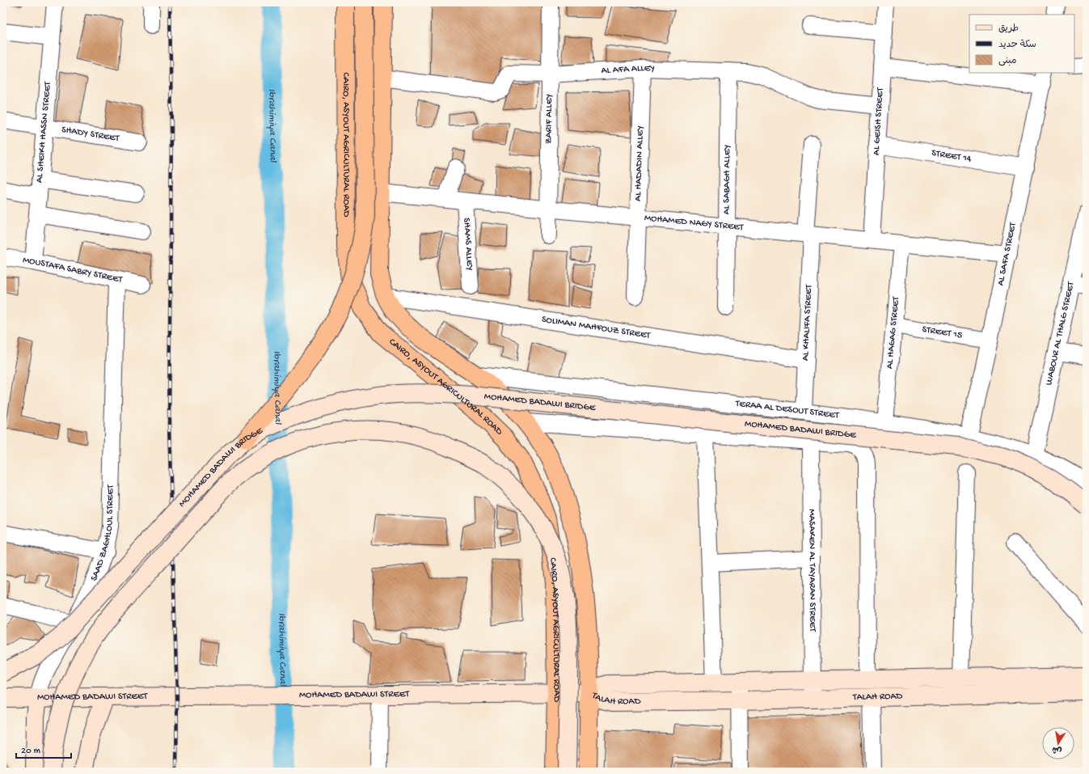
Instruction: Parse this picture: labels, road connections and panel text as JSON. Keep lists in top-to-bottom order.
{
  "streets": {
    "highway": ["CAIRO, ASYOUT AGRICULTURAL ROAD"],
    "main road": [
      "MOHAMED BADAWI BRIDGE",
      "SAAD ZAGHLOUL STREET",
      "MOHAMED BADAWI STREET",
      "TALAH ROAD"
    ],
    "street": [
      "AL AFA ALLEY",
      "ZARIF ALLEY",
      "AL GEISH STREET",
      "AL SHEIKH HASSN STREET",
      "SHADY STREET",
      "STREET 14",
      "AL HADADIN ALLEY",
      "AL SABAGH ALLEY",
      "MOHAMED NAGY STREET",
      "SHAMS ALLEY",
      "AL SAFA STREET",
      "MOUSTAFA SABRY STREET",
      "AL KHALIFA STREET",
      "SOLIMAN MAHFOUZ STREET",
      "AL HAGAG STREET",
      "STREET 15",
      "WABOUR AL THALG STREET",
      "TERAA AL DESOUT STREET",
      "MASAKEN AL TAYARAN STREET"
    ]
  },
  "crossings": [
    ["AL AFA ALLEY", "ZARIF ALLEY"],
    ["AL AFA ALLEY", "AL GEISH STREET"],
    ["AL AFA ALLEY", "AL HADADIN ALLEY"],
    ["AL AFA ALLEY", "AL SABAGH ALLEY"],
    ["ZARIF ALLEY", "MOHAMED NAGY STREET"],
    ["AL GEISH STREET", "STREET 14"],
    ["AL GEISH STREET", "MOHAMED NAGY STREET"],
    ["AL SHEIKH HASSN STREET", "SHADY STREET"],
    ["AL SHEIKH HASSN STREET", "MOUSTAFA SABRY STREET"],
    ["CAIRO, ASYOUT AGRICULTURAL ROAD", "MOHAMED BADAWI STREET"],
    ["STREET 14", "AL SAFA STREET"],
    ["AL HADADIN ALLEY", "MOHAMED NAGY STREET"],
    ["AL SABAGH ALLEY", "MOHAMED NAGY STREET"],
    ["MOHAMED NAGY STREET", "SHAMS ALLEY"],
    ["MOHAMED NAGY STREET", "AL SAFA STREET"],
    ["MOHAMED NAGY STREET", "AL KHALIFA STREET"],
    ["MOHAMED NAGY STREET", "AL HAGAG STREET"],
    ["AL SAFA STREET", "STREET 15"],
    ["AL SAFA STREET", "TERAA AL DESOUT STREET"],
    ["MOUSTAFA SABRY STREET", "SAAD ZAGHLOUL STREET"],
    ["AL KHALIFA STREET", "SOLIMAN MAHFOUZ STREET"],
    ["AL KHALIFA STREET", "TERAA AL DESOUT STREET"],
    ["AL HAGAG STREET", "STREET 15"],
    ["AL HAGAG STREET", "TERAA AL DESOUT STREET"],
    ["WABOUR AL THALG STREET", "TERAA AL DESOUT STREET"],
    ["SAAD ZAGHLOUL STREET", "MOHAMED BADAWI STREET"],
    ["MASAKEN AL TAYARAN STREET", "TALAH ROAD"],
    ["MOHAMED BADAWI STREET", "TALAH ROAD"]
  ],
  "water": ["Ibrahimiya Canal"],
  "legend": ["طريق", "سكة حديد", "مبنى"],
  "scale_bar": "20 m",
  "north": "bottom"
}
